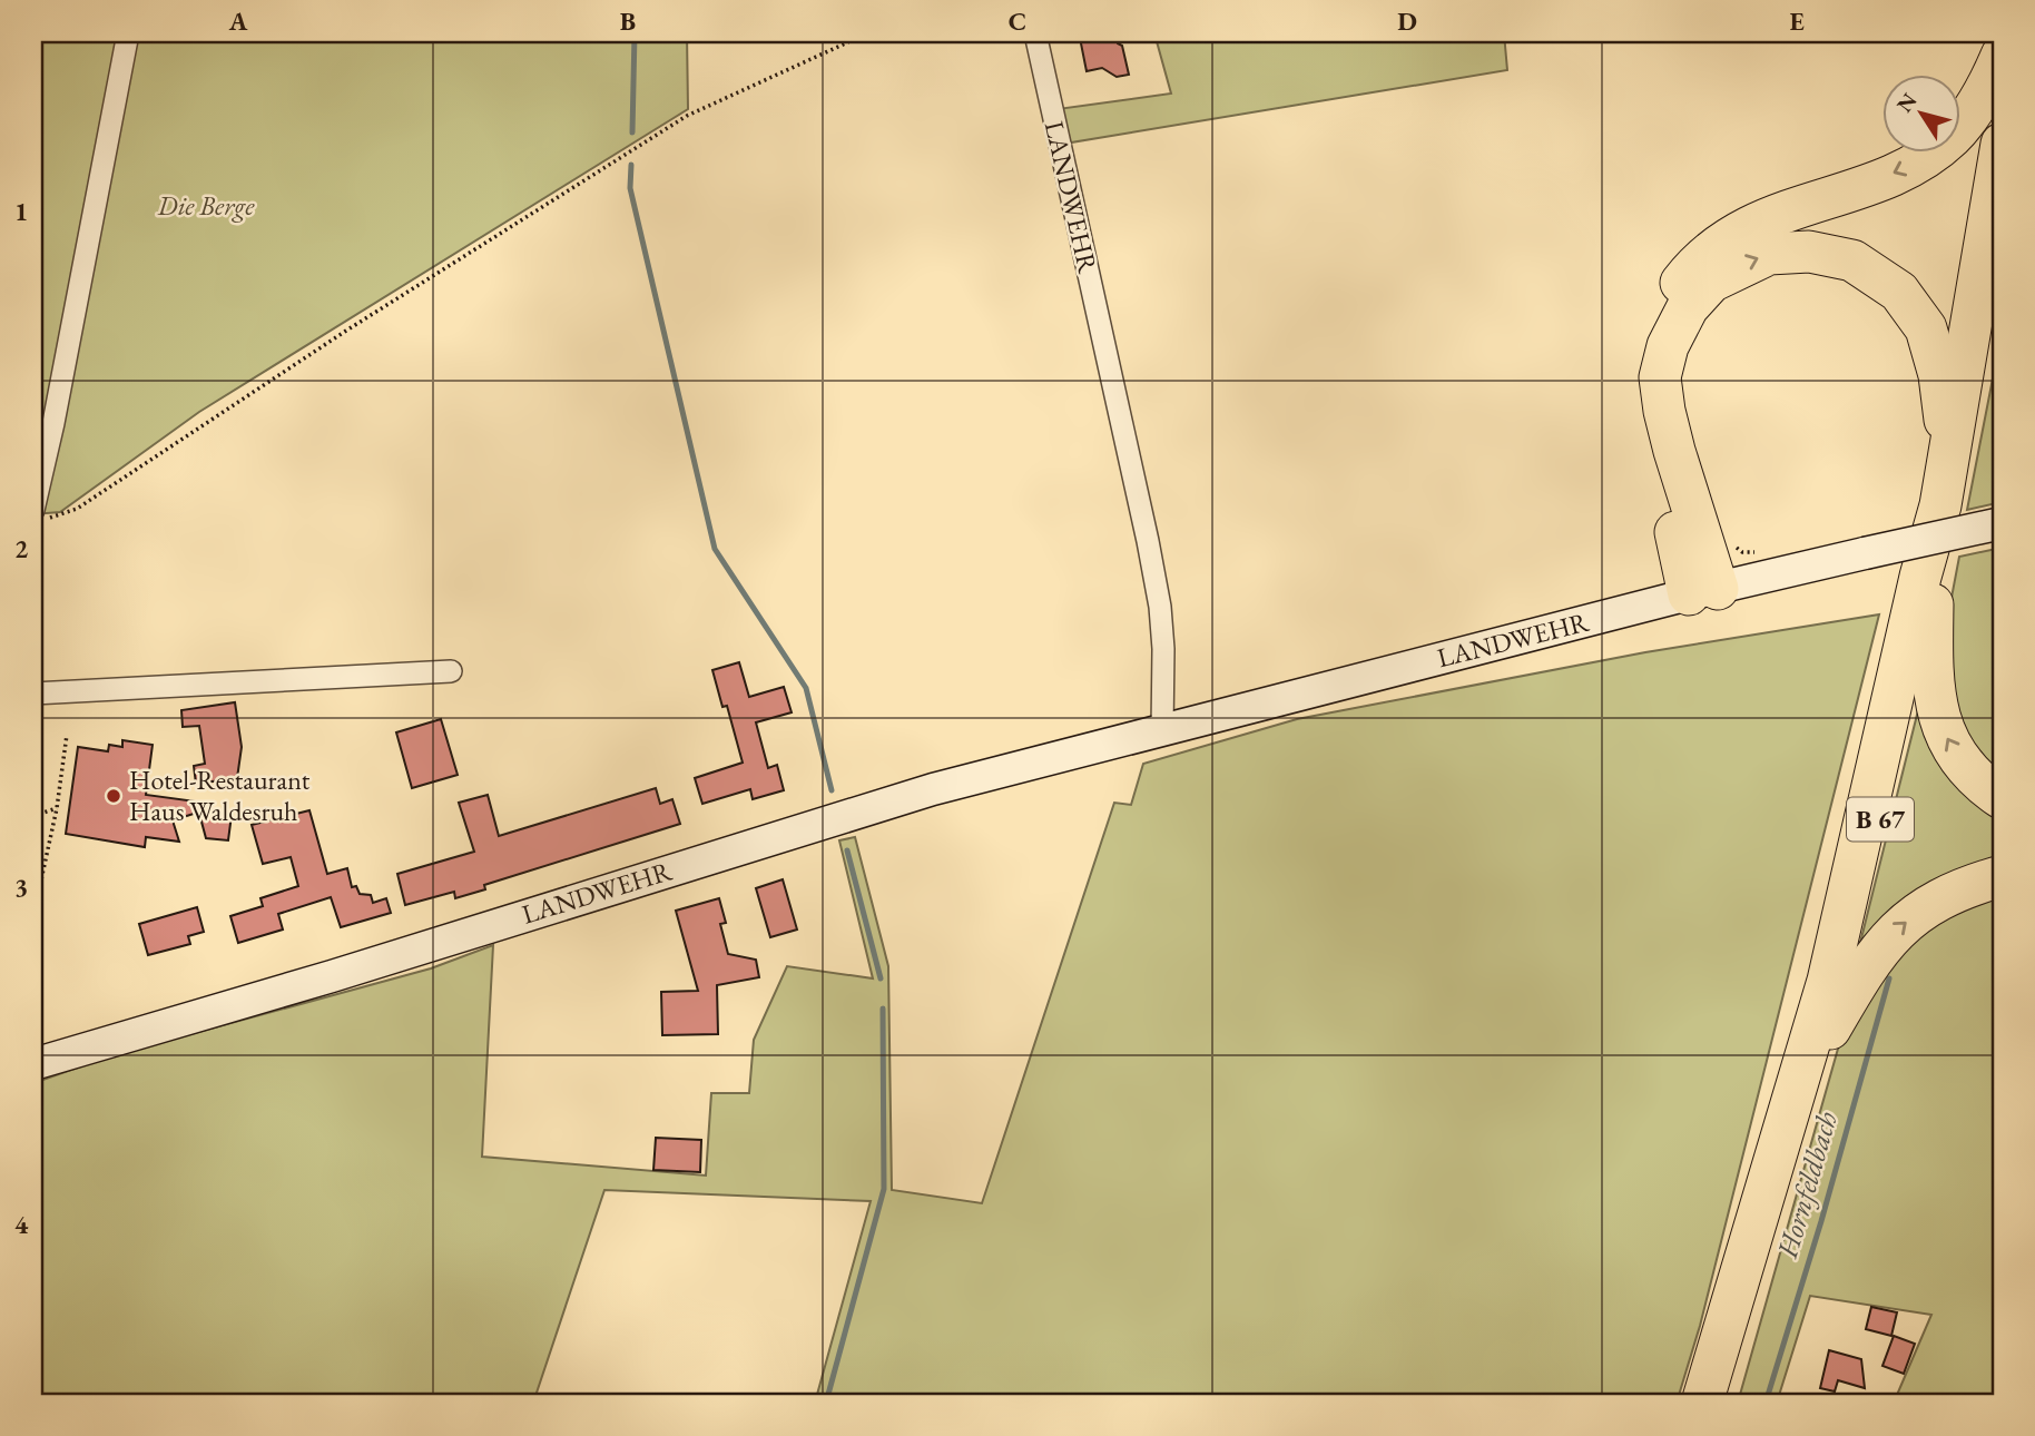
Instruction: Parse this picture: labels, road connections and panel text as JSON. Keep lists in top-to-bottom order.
{
  "streets": {
    "highway": ["B 67"],
    "main road": ["LANDWEHR"]
  },
  "water": ["Hornfeldbach"],
  "parks": ["Die Berge"],
  "places": ["Hotel-Restaurant Haus Waldesruh"],
  "north": "top left",
  "grid": {
    "columns": [
      "A",
      "B",
      "C",
      "D",
      "E"
    ],
    "rows": [
      "1",
      "2",
      "3",
      "4"
    ]
  }
}
